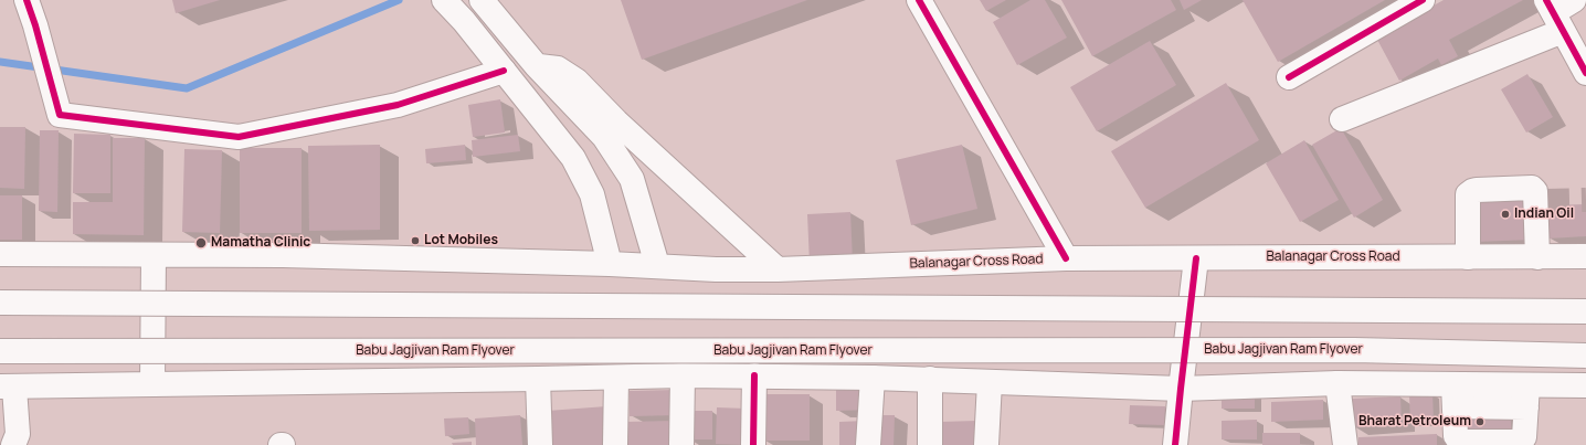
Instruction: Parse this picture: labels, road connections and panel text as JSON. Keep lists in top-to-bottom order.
{
  "streets": {
    "main road": ["Balanagar Cross Road", "Babu Jagjivan Ram Flyover"]
  },
  "places": [
    "Indian Oil",
    "Lot Mobiles",
    "Mamatha Clinic",
    "Bharat Petroleum"
  ]
}
